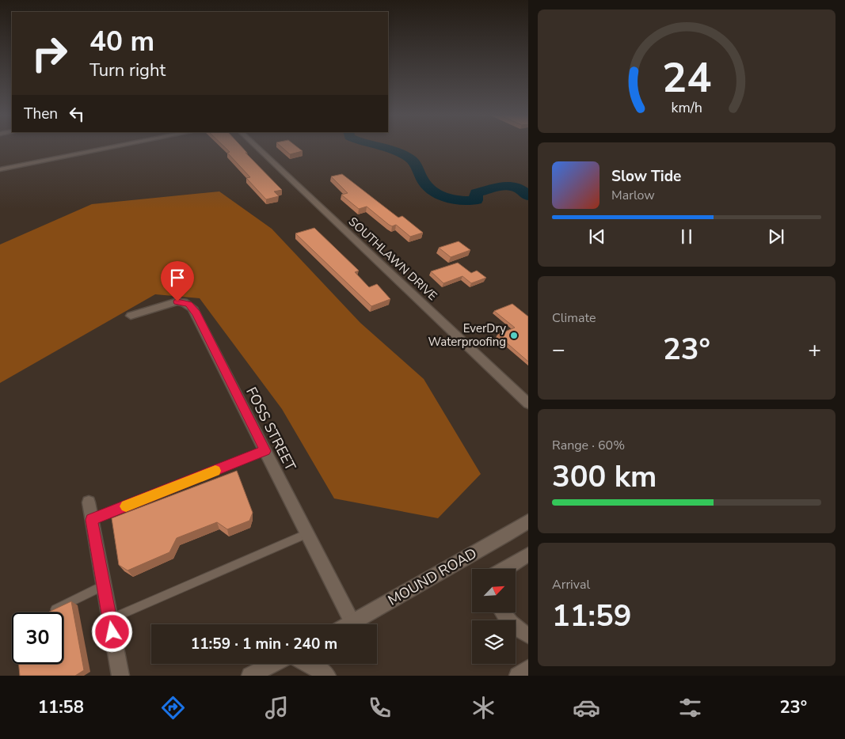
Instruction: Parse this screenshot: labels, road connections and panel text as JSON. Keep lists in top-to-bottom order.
{
  "streets": {
    "street": ["SOUTHLAWN DRIVE", "FOSS STREET", "MOUND ROAD"]
  },
  "crossings": [
    ["FOSS STREET", "MOUND ROAD"]
  ],
  "places": ["EverDry Waterproofing"],
  "north": "top right",
  "page": {
    "turn": ["40 m", "Turn right"],
    "then": "Then",
    "song": ["Slow Tide", "Marlow"],
    "tile": [
      "Climate",
      ["Range · 60%", "300 km"],
      ["Arrival", "11:59"]
    ],
    "heat": ["−", "23°", "+"],
    "limit": "30",
    "trip": "11:59 · 1 min · 240 m",
    "tabs": ["11:58", "23°"],
    "gauge": ["24", "km/h"]
  }
}
